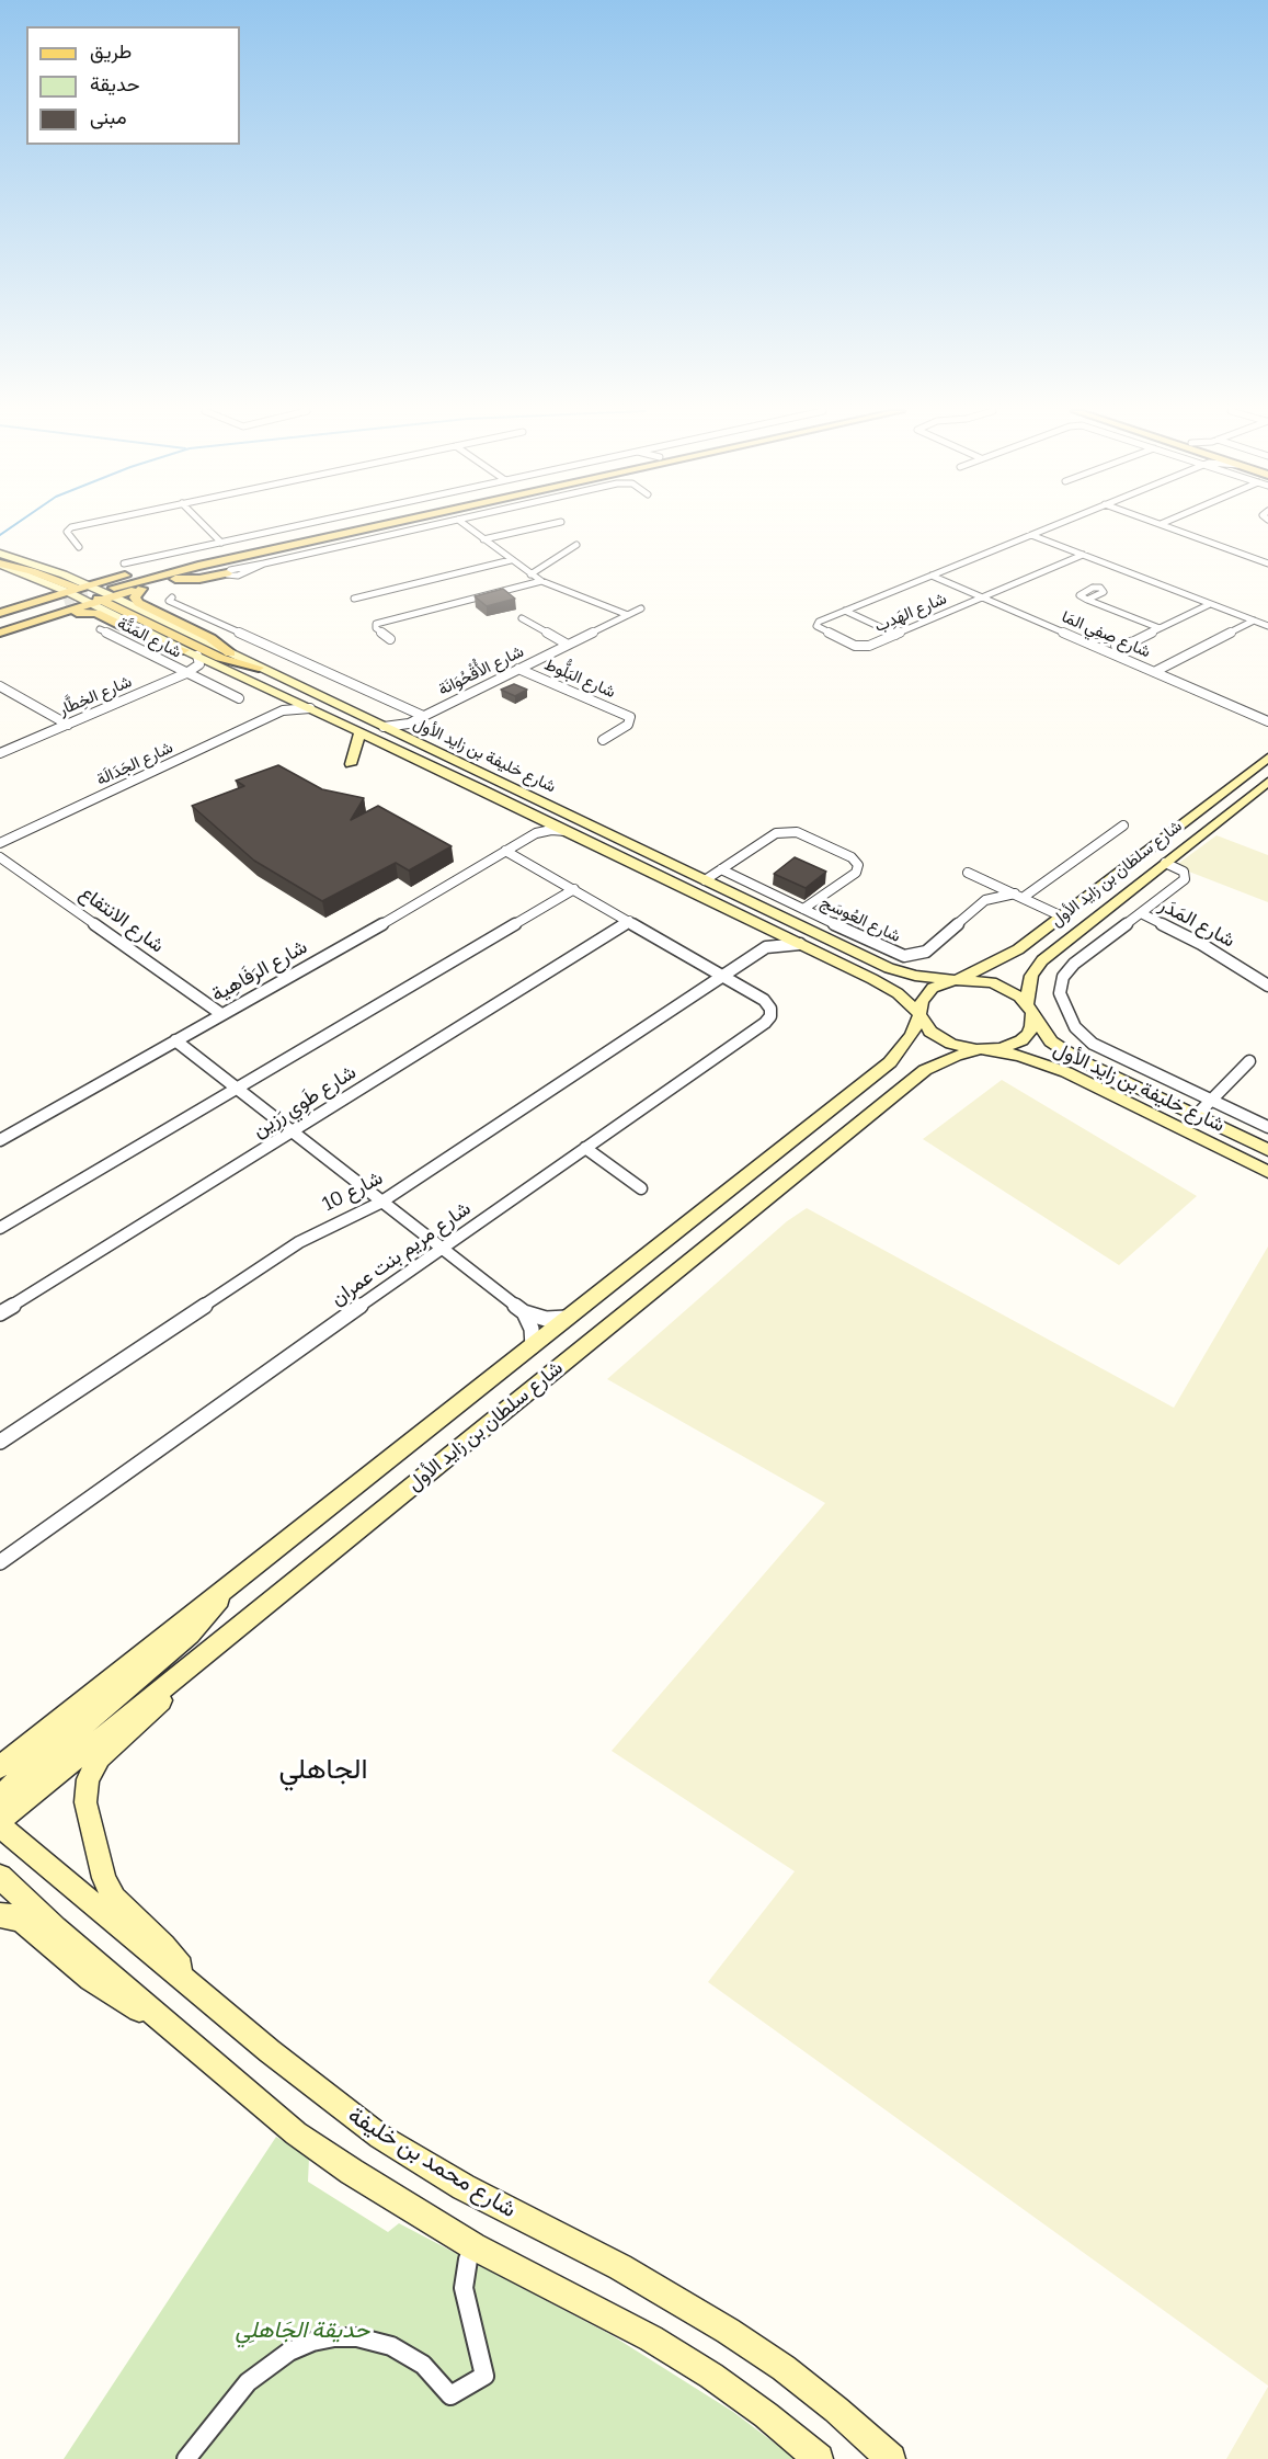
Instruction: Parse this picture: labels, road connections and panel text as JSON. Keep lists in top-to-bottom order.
{
  "streets": {
    "main road": ["شارع خليفة بن زايد الأول", "شارع سلطان بن زايد الأول", "شارع محمد بن خليفة"],
    "street": [
      "شارع الهَدِب",
      "شارع صِفِي المَا",
      "شارع المَتَّة",
      "شارع الأُقْحُوَانَة",
      "شارع البَلُّوط",
      "شارع الخِطَّار",
      "شارع الجَدَالَة",
      "شارع الانتفاع",
      "شارع العُوسَج",
      "شارع المَدَر",
      "شارع الرَفَاهِية",
      "شارع طَوِي رَزِين",
      "شارع 10",
      "شارع مريم بنت عمران"
    ]
  },
  "crossings": [
    ["شارع الهَدِب", "شارع صِفِي المَا"],
    ["شارع المَتَّة", "شارع الخِطَّار"],
    ["شارع الأُقْحُوَانَة", "شارع البَلُّوط"],
    ["شارع الخِطَّار", "شارع خليفة بن زايد الأول"],
    ["شارع خليفة بن زايد الأول", "شارع الجَدَالَة"],
    ["شارع خليفة بن زايد الأول", "شارع سلطان بن زايد الأول"],
    ["شارع خليفة بن زايد الأول", "شارع الرَفَاهِية"],
    ["شارع الانتفاع", "شارع الرَفَاهِية"],
    ["شارع الرَفَاهِية", "شارع مريم بنت عمران"],
    ["شارع طَوِي رَزِين", "شارع مريم بنت عمران"],
    ["شارع 10", "شارع مريم بنت عمران"]
  ],
  "districts": ["الجاهلي"],
  "parks": ["حديقة الجَاهلِي"],
  "legend": ["طريق", "حديقة", "مبنى"]
}
